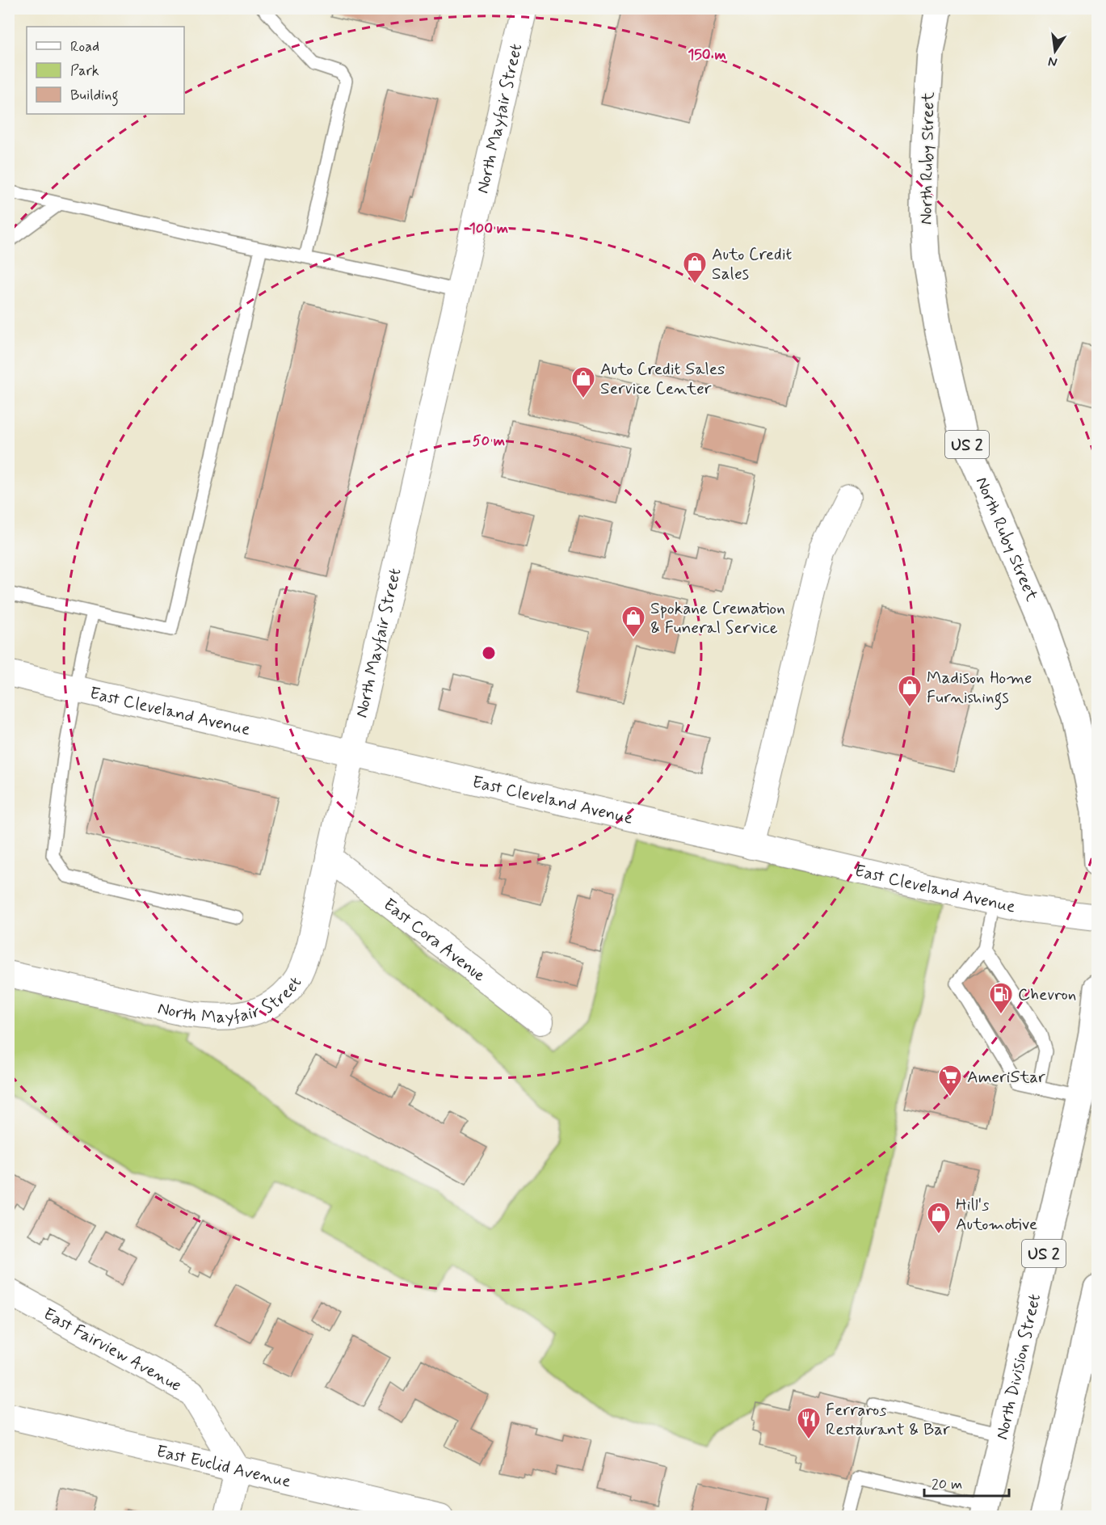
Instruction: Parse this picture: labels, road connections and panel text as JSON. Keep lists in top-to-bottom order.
{
  "streets": {
    "main road": ["North Ruby Street", "US 2", "North Division Street"],
    "street": [
      "North Mayfair Street",
      "East Cleveland Avenue",
      "East Cora Avenue",
      "East Fairview Avenue",
      "East Euclid Avenue"
    ]
  },
  "crossings": [
    ["North Mayfair Street", "East Cleveland Avenue"],
    ["North Mayfair Street", "East Cora Avenue"],
    ["East Fairview Avenue", "East Euclid Avenue"]
  ],
  "places": {
    "shop": [
      "Auto Credit Sales",
      "Auto Credit Sales Service Center",
      "Spokane Cremation & Funeral Service",
      "Madison Home Furnishings",
      "Hill's Automotive"
    ],
    "fuel station": ["Chevron"],
    "supermarket": ["AmeriStar"],
    "restaurant": ["Ferraros Restaurant & Bar"]
  },
  "legend": ["Road", "Park", "Building"],
  "scale_bar": "20 m",
  "north": "bottom",
  "rings": ["150 m", "100 m", "50 m"]
}
